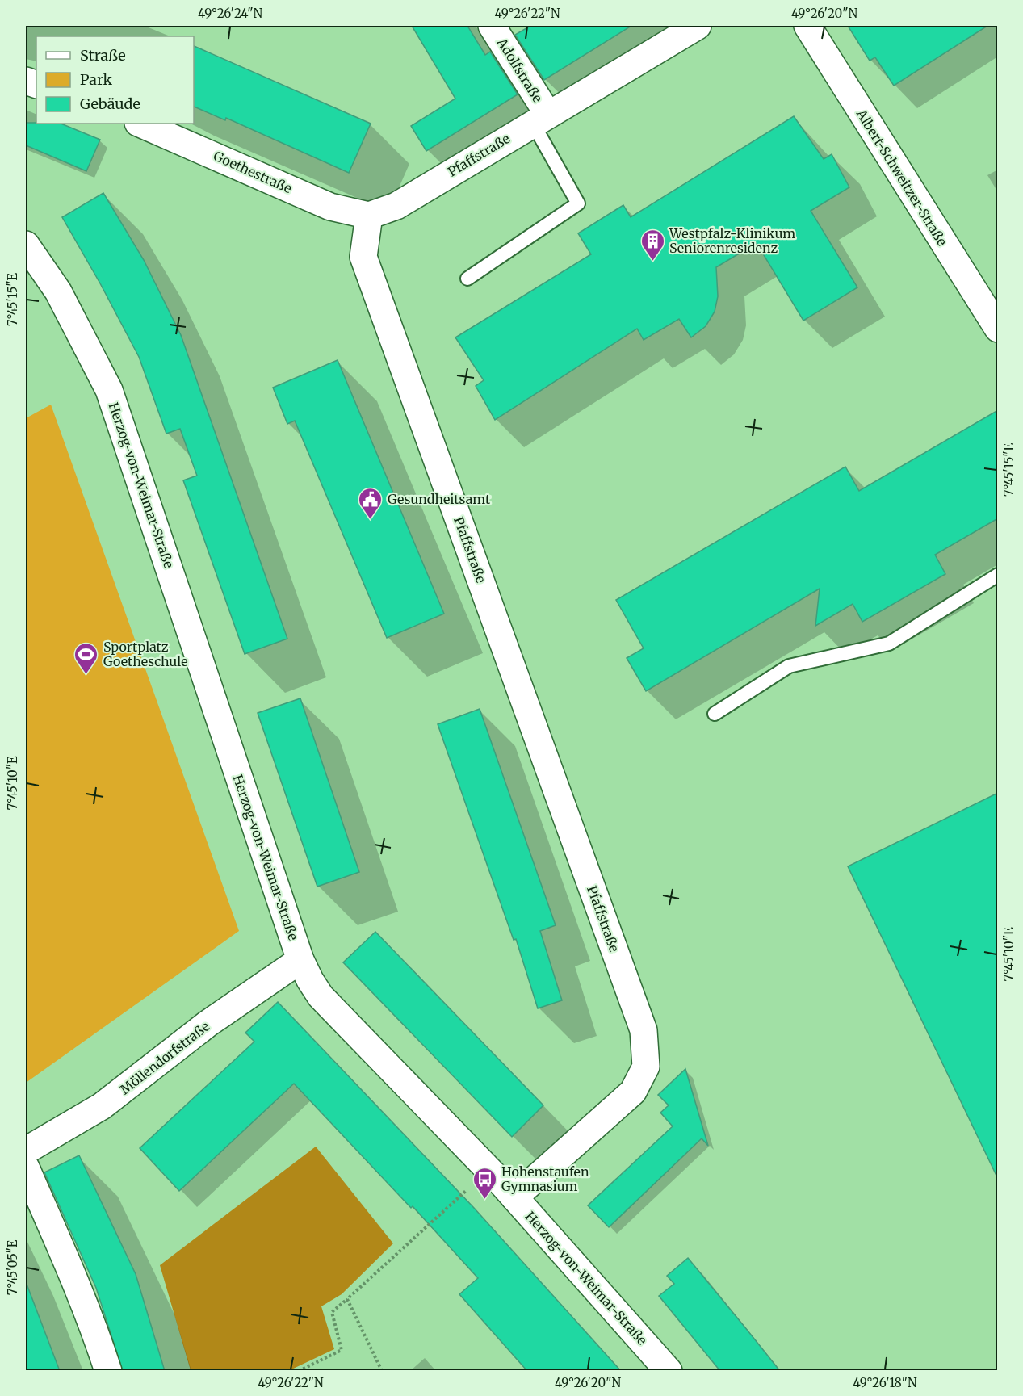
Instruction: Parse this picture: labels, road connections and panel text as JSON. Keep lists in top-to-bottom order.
{
  "streets": {
    "street": [
      "Adolfstraße",
      "Pfaffstraße",
      "Goethestraße",
      "Albert-Schweitzer-Straße",
      "Herzog-von-Weimar-Straße",
      "Möllendorfstraße"
    ]
  },
  "crossings": [
    ["Adolfstraße", "Pfaffstraße"],
    ["Pfaffstraße", "Goethestraße"],
    ["Pfaffstraße", "Herzog-von-Weimar-Straße"],
    ["Herzog-von-Weimar-Straße", "Möllendorfstraße"]
  ],
  "places": {
    "building": ["Westpfalz-Klinikum Seniorenresidenz"],
    "public building": ["Gesundheitsamt"],
    "sports": ["Sportplatz Goetheschule"],
    "bus stop": ["Hohenstaufen Gymnasium"]
  },
  "legend": ["Straße", "Park", "Gebäude"],
  "coordinates": [
    "49°26'24\"N",
    "49°26'22\"N",
    "49°26'20\"N",
    "7°45'15\"E",
    "7°45'10\"E",
    "7°45'05\"E",
    "49°26'18\"N"
  ]
}
